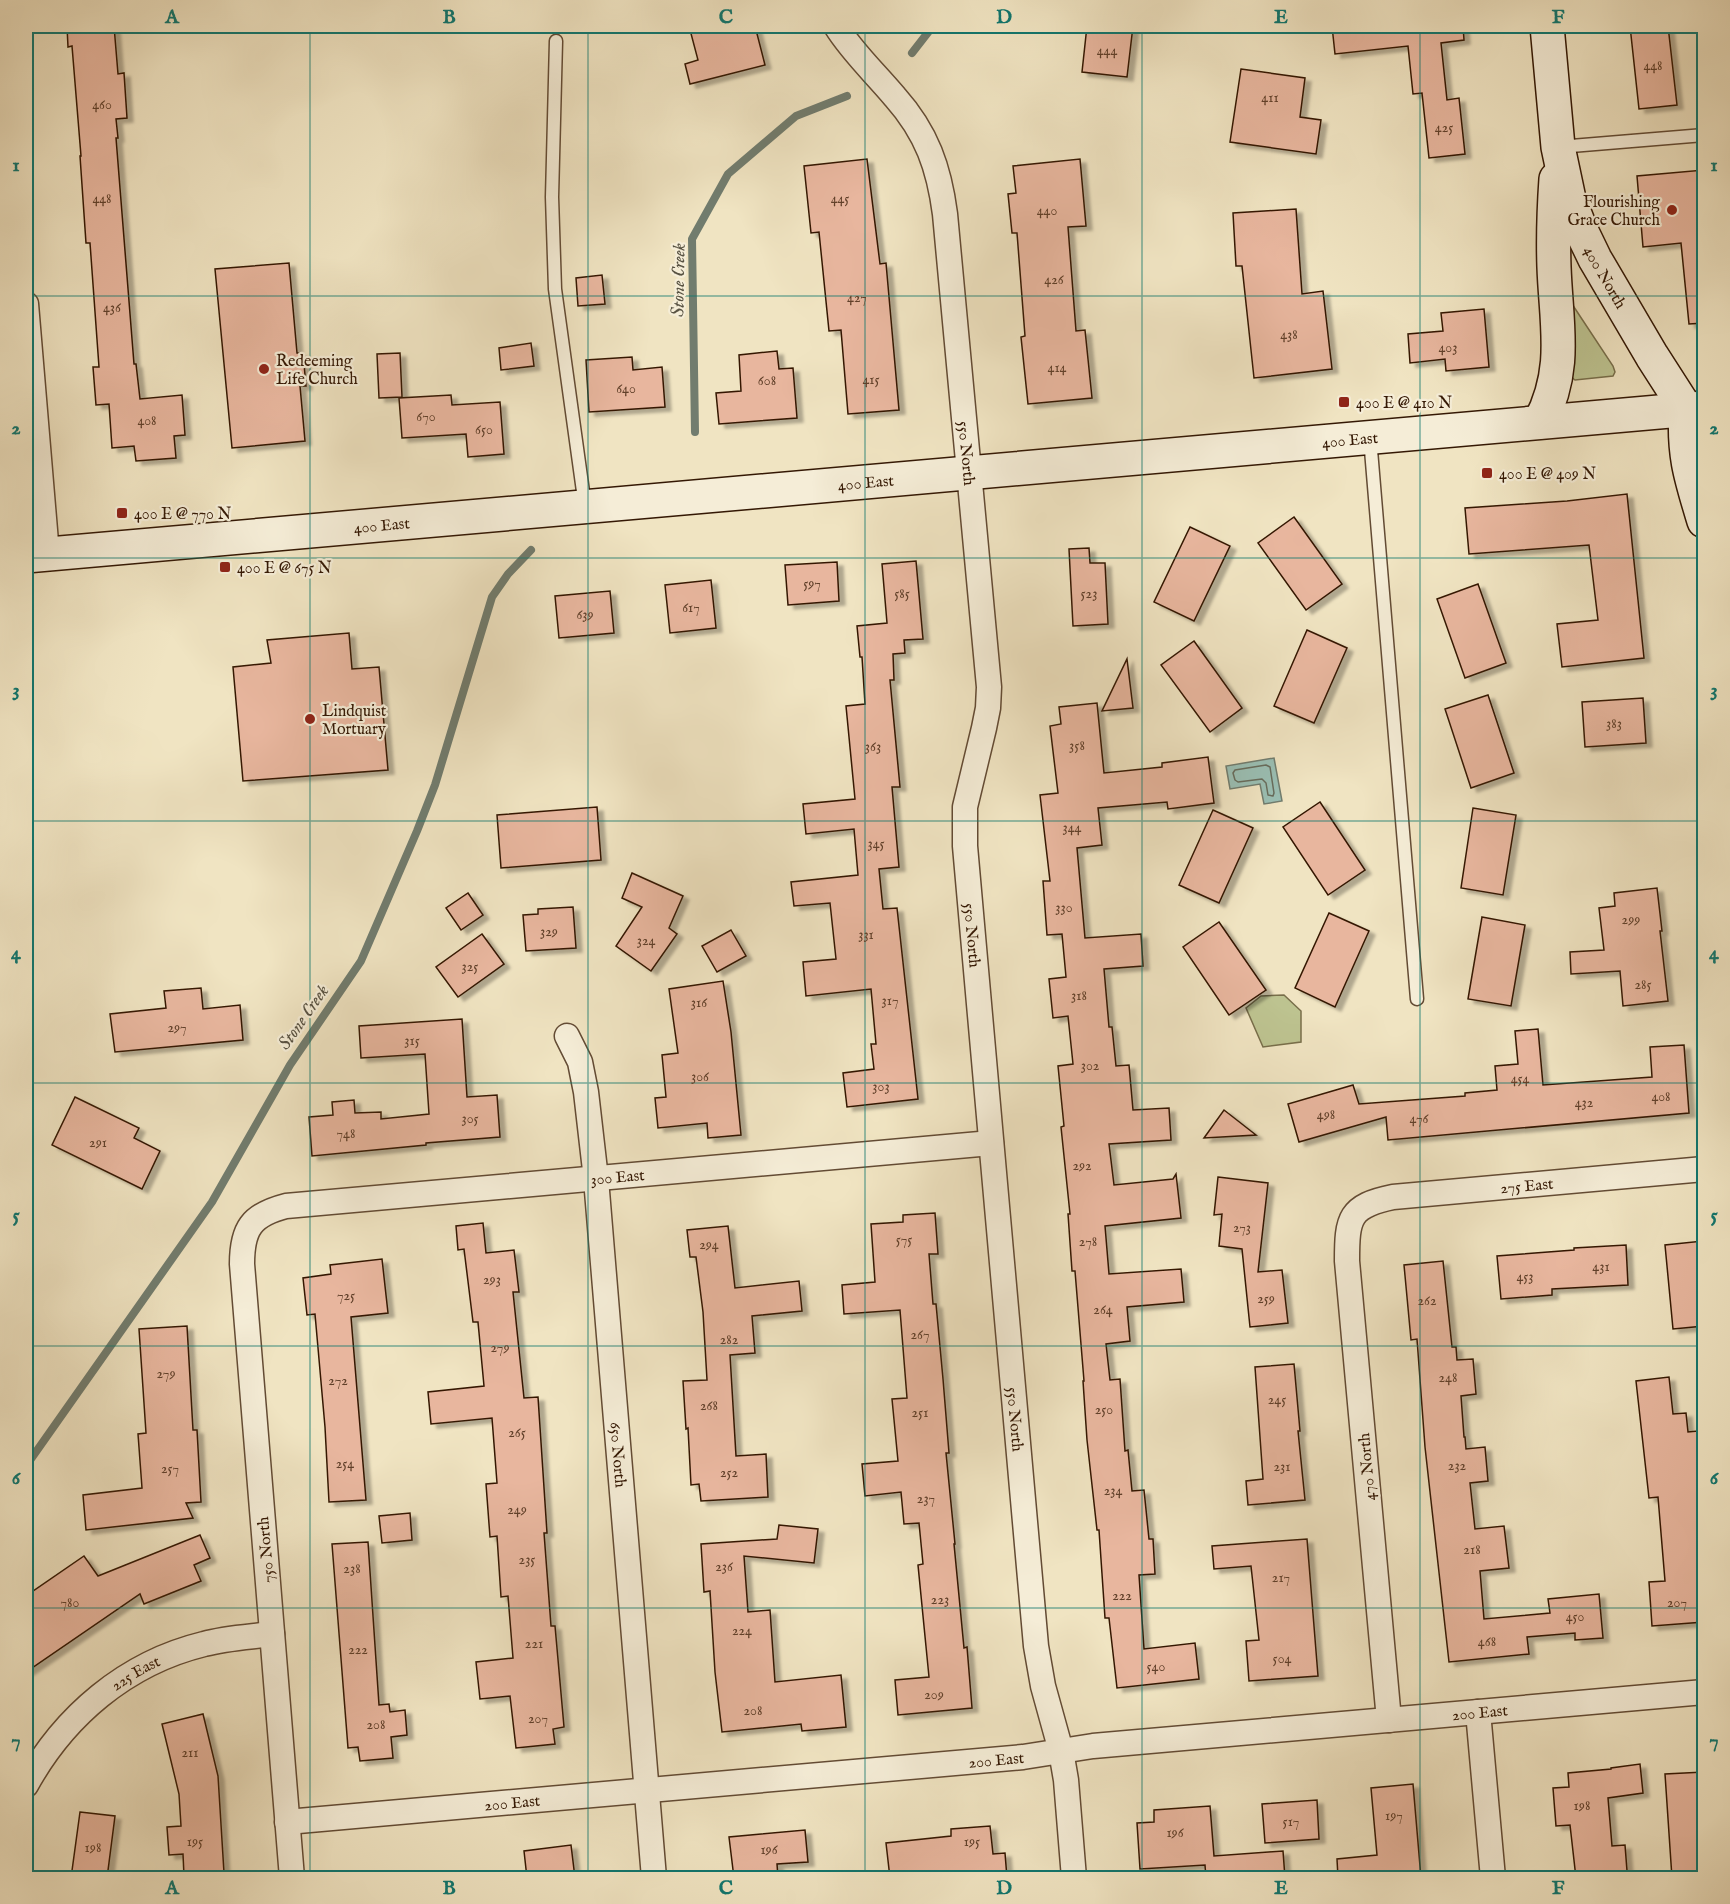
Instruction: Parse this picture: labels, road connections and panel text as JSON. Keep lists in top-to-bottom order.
{
  "streets": {
    "main road": ["400 North", "400 East"],
    "street": [
      "550 North",
      "300 East",
      "275 East",
      "650 North",
      "470 North",
      "750 North",
      "225 East",
      "200 East"
    ]
  },
  "crossings": [
    ["400 North", "400 East"],
    ["400 East", "550 North"],
    ["550 North", "300 East"],
    ["550 North", "200 East"],
    ["300 East", "650 North"],
    ["300 East", "750 North"],
    ["275 East", "470 North"],
    ["650 North", "200 East"],
    ["470 North", "200 East"],
    ["750 North", "225 East"],
    ["750 North", "200 East"]
  ],
  "water": ["Stone Creek"],
  "places": {
    "other": ["Flourishing Grace Church", "Redeeming Life Church", "Lindquist Mortuary"],
    "transit": [
      "400 E @ 410 N",
      "400 E @ 409 N",
      "400 E @ 770 N",
      "400 E @ 675 N"
    ]
  },
  "house_numbers": [
    "444",
    "448",
    "411",
    "460",
    "425",
    "448",
    "445",
    "440",
    "426",
    "427",
    "436",
    "438",
    "403",
    "414",
    "415",
    "608",
    "640",
    "670",
    "408",
    "650",
    "597",
    "585",
    "523",
    "617",
    "639",
    "383",
    "358",
    "363",
    "344",
    "345",
    "330",
    "299",
    "329",
    "331",
    "324",
    "325",
    "285",
    "318",
    "317",
    "316",
    "297",
    "315",
    "302",
    "306",
    "454",
    "303",
    "408",
    "432",
    "498",
    "305",
    "476",
    "748",
    "291",
    "292",
    "273",
    "575",
    "278",
    "294",
    "431",
    "453",
    "293",
    "725",
    "259",
    "262",
    "264",
    "267",
    "282",
    "279",
    "279",
    "248",
    "272",
    "245",
    "268",
    "250",
    "251",
    "265",
    "254",
    "232",
    "231",
    "257",
    "252",
    "234",
    "237",
    "249",
    "218",
    "235",
    "236",
    "238",
    "217",
    "222",
    "223",
    "780",
    "207",
    "450",
    "224",
    "468",
    "221",
    "222",
    "504",
    "540",
    "209",
    "208",
    "207",
    "208",
    "211",
    "198",
    "197",
    "517",
    "196",
    "195",
    "195",
    "198",
    "196"
  ],
  "grid": {
    "columns": [
      "A",
      "B",
      "C",
      "D",
      "E",
      "F"
    ],
    "rows": [
      "1",
      "2",
      "3",
      "4",
      "5",
      "6",
      "7"
    ]
  }
}
